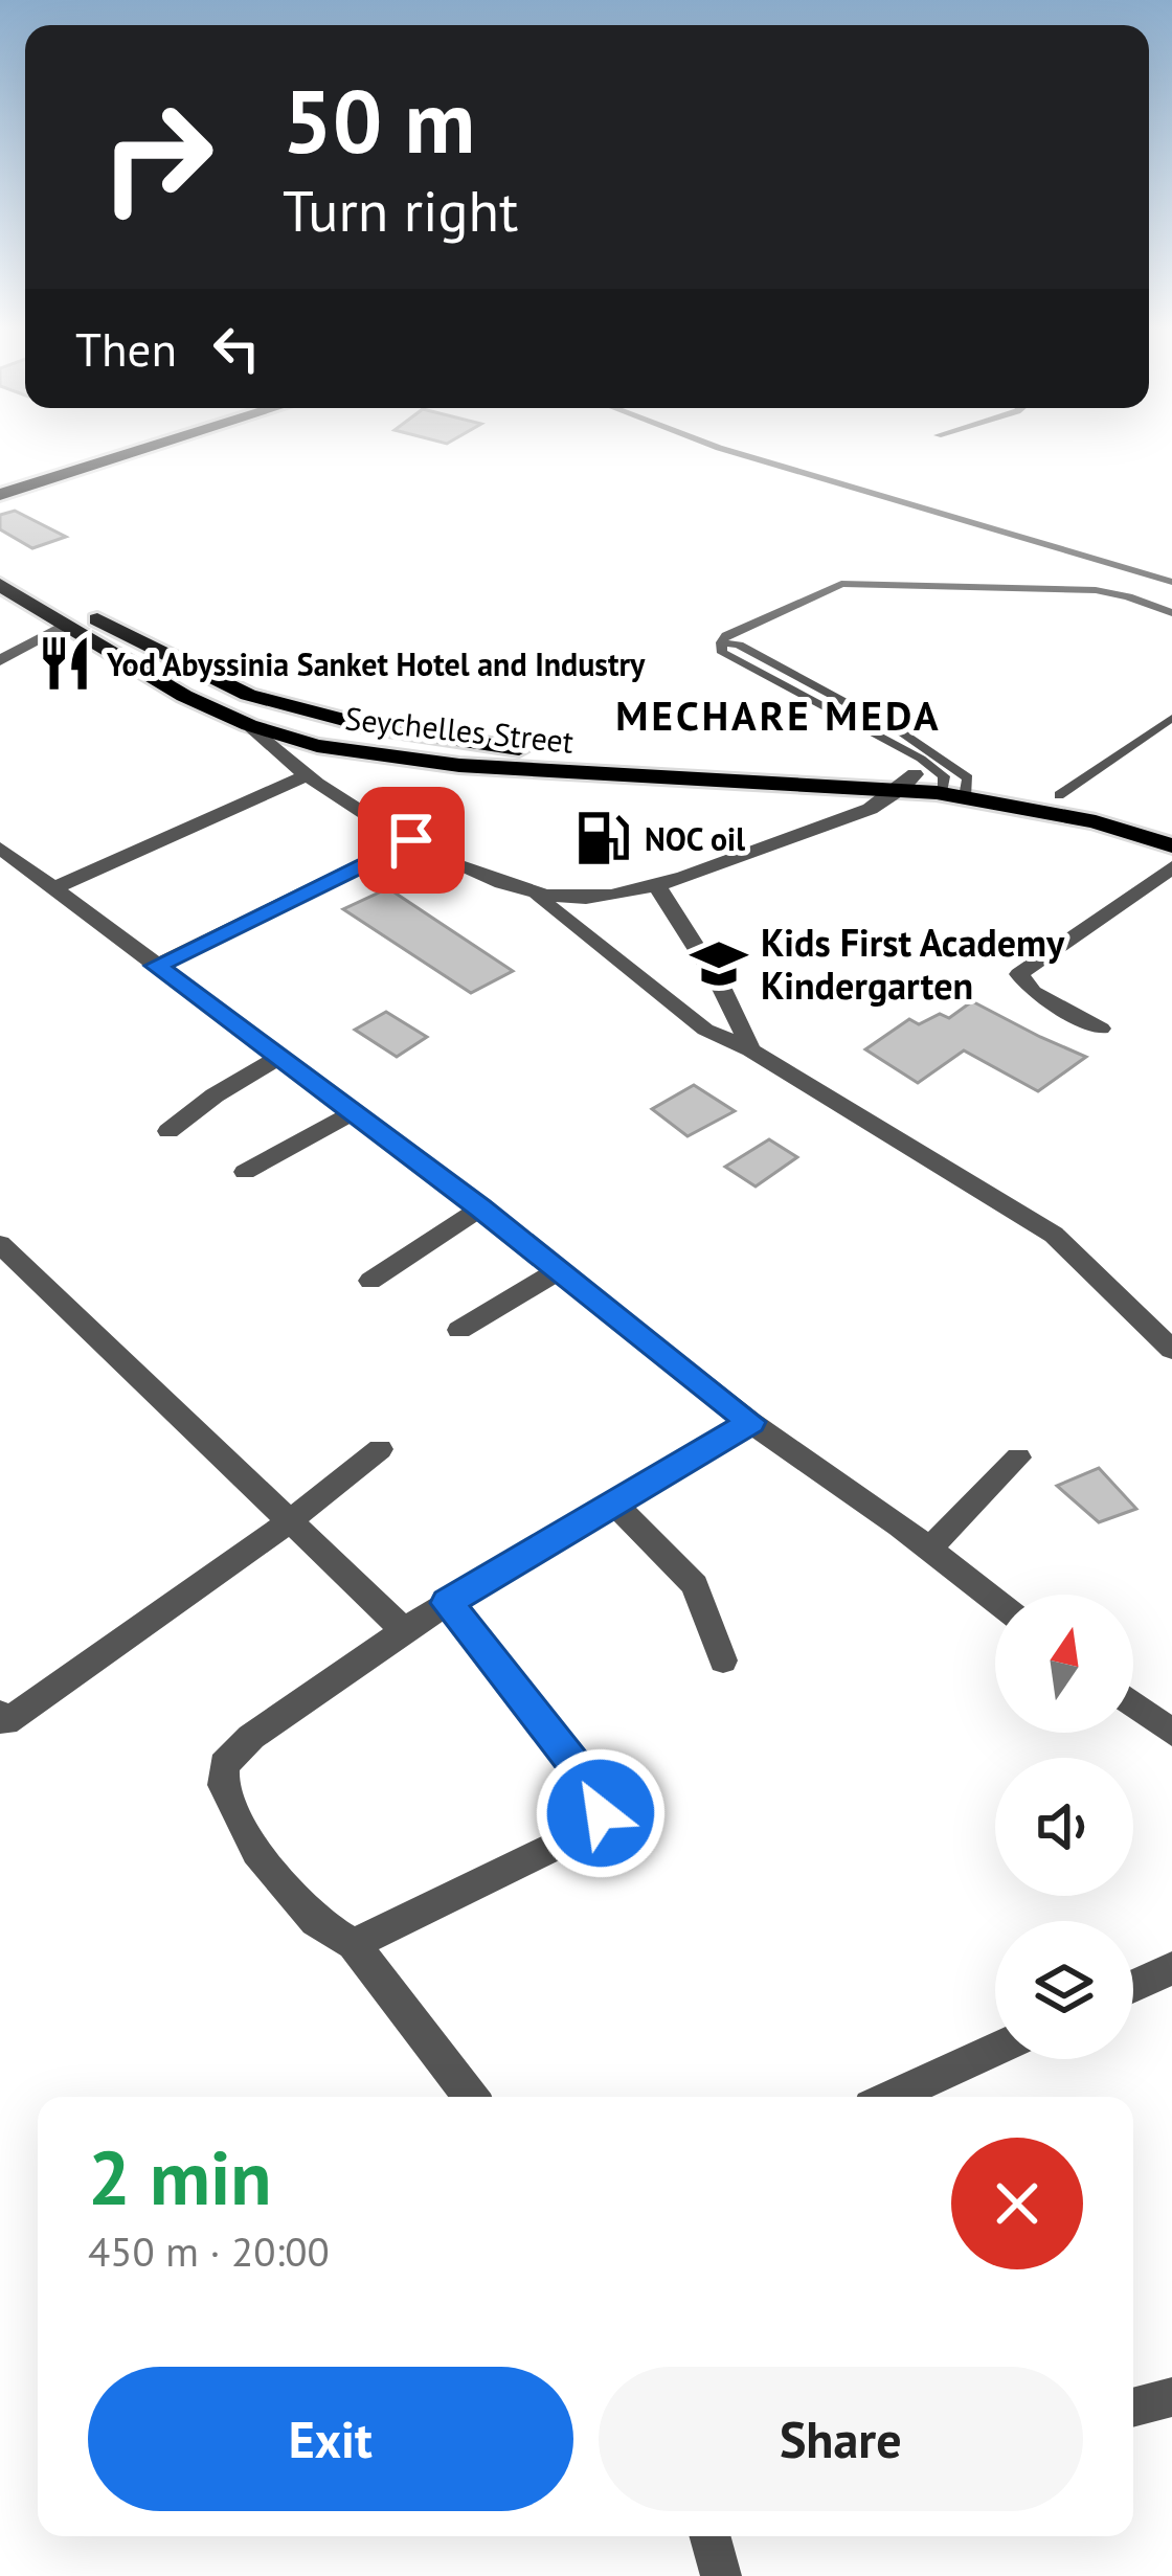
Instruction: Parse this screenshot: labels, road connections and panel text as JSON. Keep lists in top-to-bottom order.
{
  "streets": {
    "main road": ["Seychelles Street"]
  },
  "districts": ["MECHARE MEDA"],
  "places": {
    "restaurant": ["Yod Abyssinia Sanket Hotel and Industry"],
    "fuel station": ["NOC oil"],
    "school or university": ["Kids First Academy Kindergarten"]
  },
  "north": "top",
  "page": {
    "turn": ["50 m", "Turn right"],
    "then": "Then",
    "heading": ["2 min", "450 m · 20:00"],
    "buttons": ["Exit", "Share"]
  }
}
